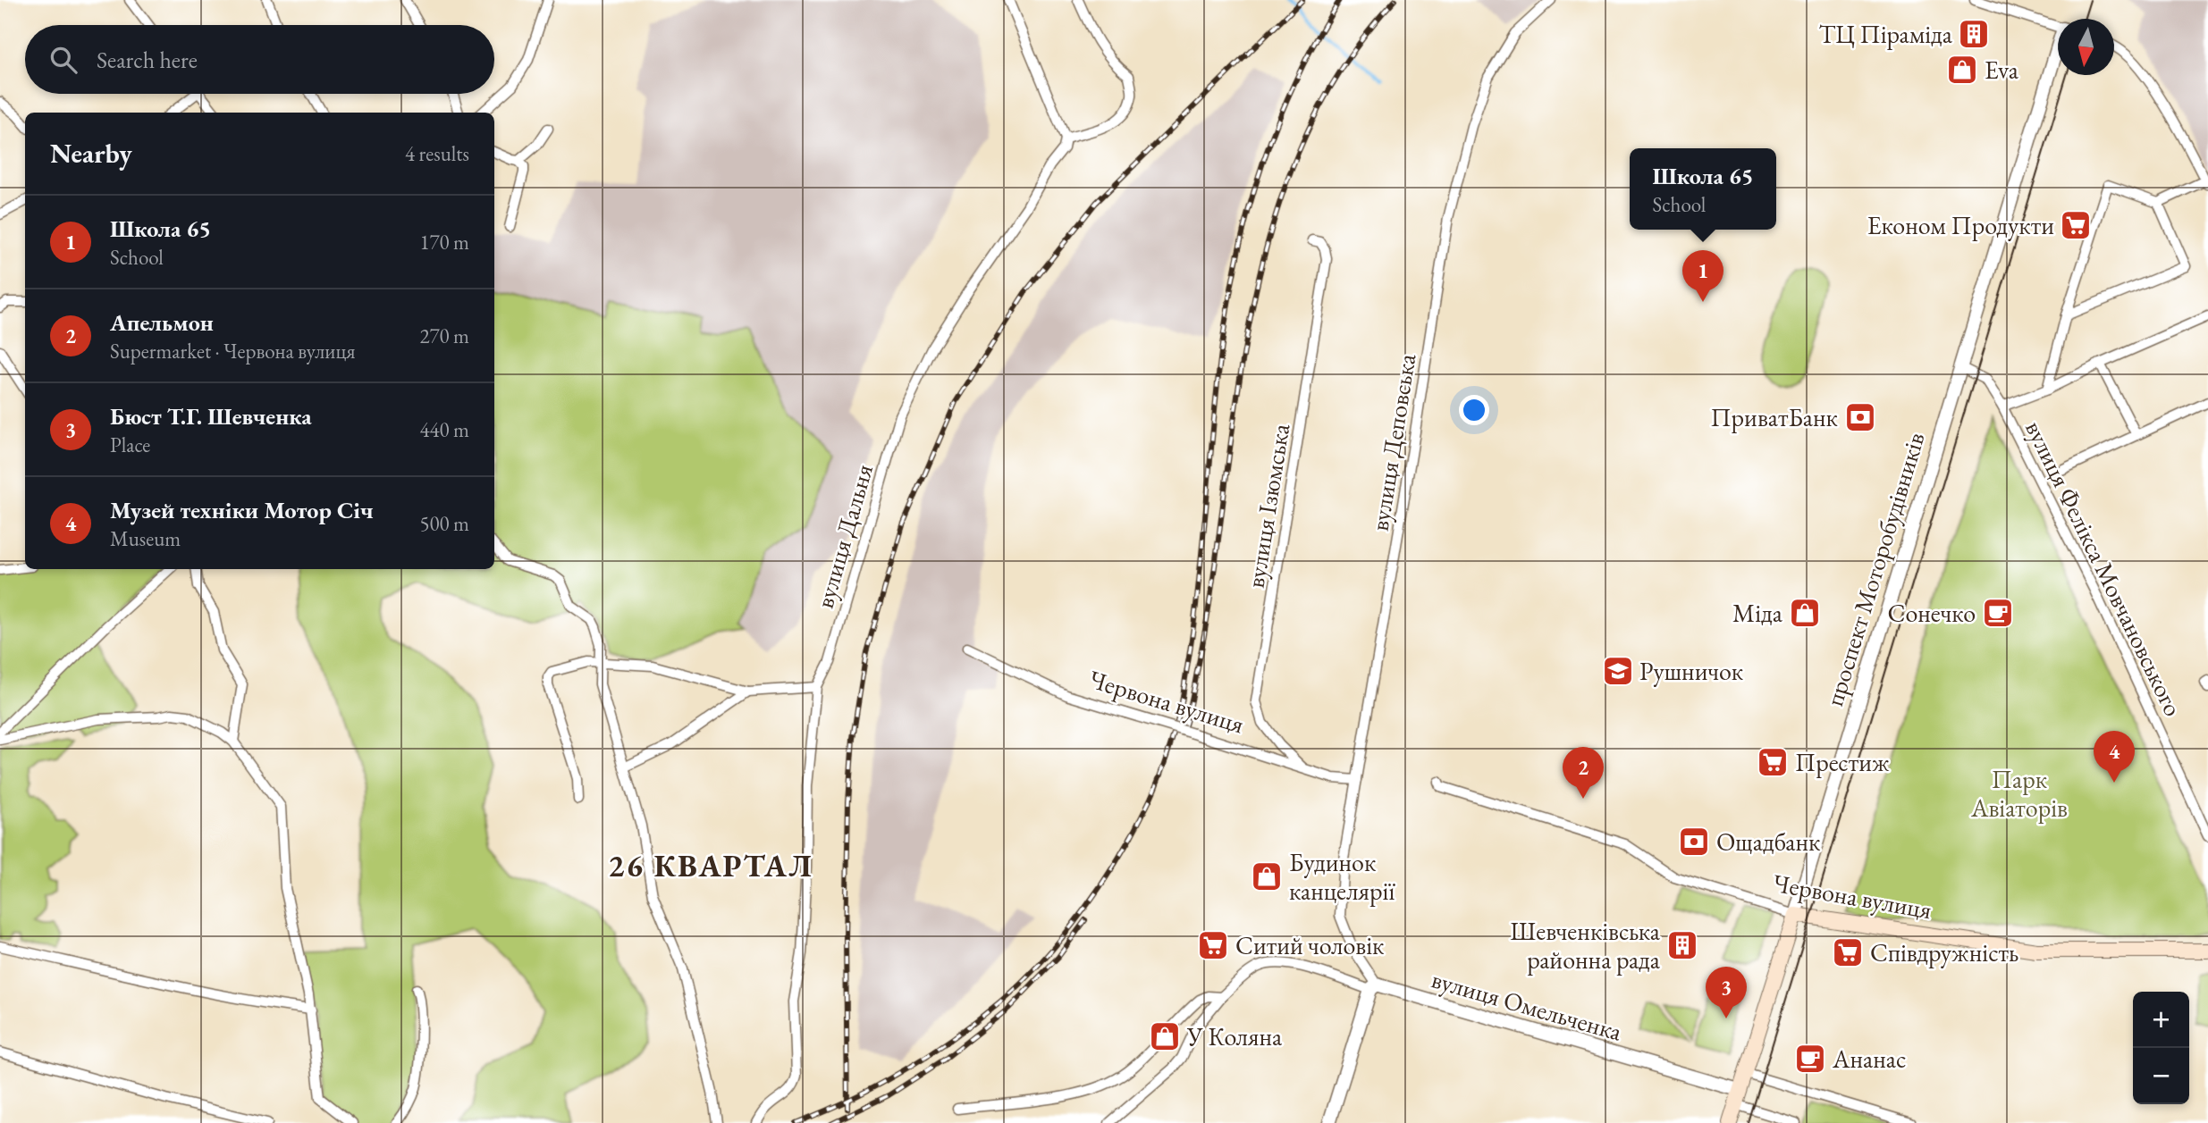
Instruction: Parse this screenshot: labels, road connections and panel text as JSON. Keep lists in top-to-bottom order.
{
  "streets": {
    "main road": ["проспект Моторобудівників", "Червона вулиця"],
    "street": [
      "вулиця Деповська",
      "вулиця Ізюмська",
      "вулиця Дальня",
      "вулиця Фелікса Мовчановського",
      "вулиця Омельченка"
    ]
  },
  "crossings": [
    ["вулиця Деповська", "Червона вулиця"],
    ["вулиця Деповська", "вулиця Омельченка"],
    ["вулиця Ізюмська", "Червона вулиця"],
    ["вулиця Фелікса Мовчановського", "проспект Моторобудівників"],
    ["проспект Моторобудівників", "Червона вулиця"],
    ["проспект Моторобудівників", "вулиця Омельченка"]
  ],
  "districts": ["26 КВАРТАЛ"],
  "parks": ["Парк Авіаторів"],
  "places": {
    "building": ["ТЦ Піраміда", "Шевченківська районна рада"],
    "shop": [
      "Eva",
      "Міда",
      "Будинок канцелярії",
      "У Коляна"
    ],
    "supermarket": [
      "Економ Продукти",
      "Престиж",
      "Ситий чоловік",
      "Співдружність"
    ],
    "bank": ["ПриватБанк", "Ощадбанк"],
    "cafe": ["Сонечко", "Ананас"],
    "school or university": ["Рушничок"]
  },
  "north": "bottom",
  "page": {
    "search": "Search here",
    "heading": ["Nearby", "4 results"],
    "popup": ["Школа 65", "School"],
    "list": [
      {
        "mark": "1",
        "name": "Школа 65",
        "note": "School",
        "value": "170 m"
      },
      {
        "mark": "2",
        "name": "Апельмон",
        "note": "Supermarket · Червона вулиця",
        "value": "270 m"
      },
      {
        "mark": "3",
        "name": "Бюст Т.Г. Шевченка",
        "note": "Place",
        "value": "440 m"
      },
      {
        "mark": "4",
        "name": "Музей техніки Мотор Січ",
        "note": "Museum",
        "value": "500 m"
      }
    ],
    "pins": [
      "1",
      "4",
      "2",
      "3"
    ],
    "map_buttons": ["+", "−"]
  }
}
